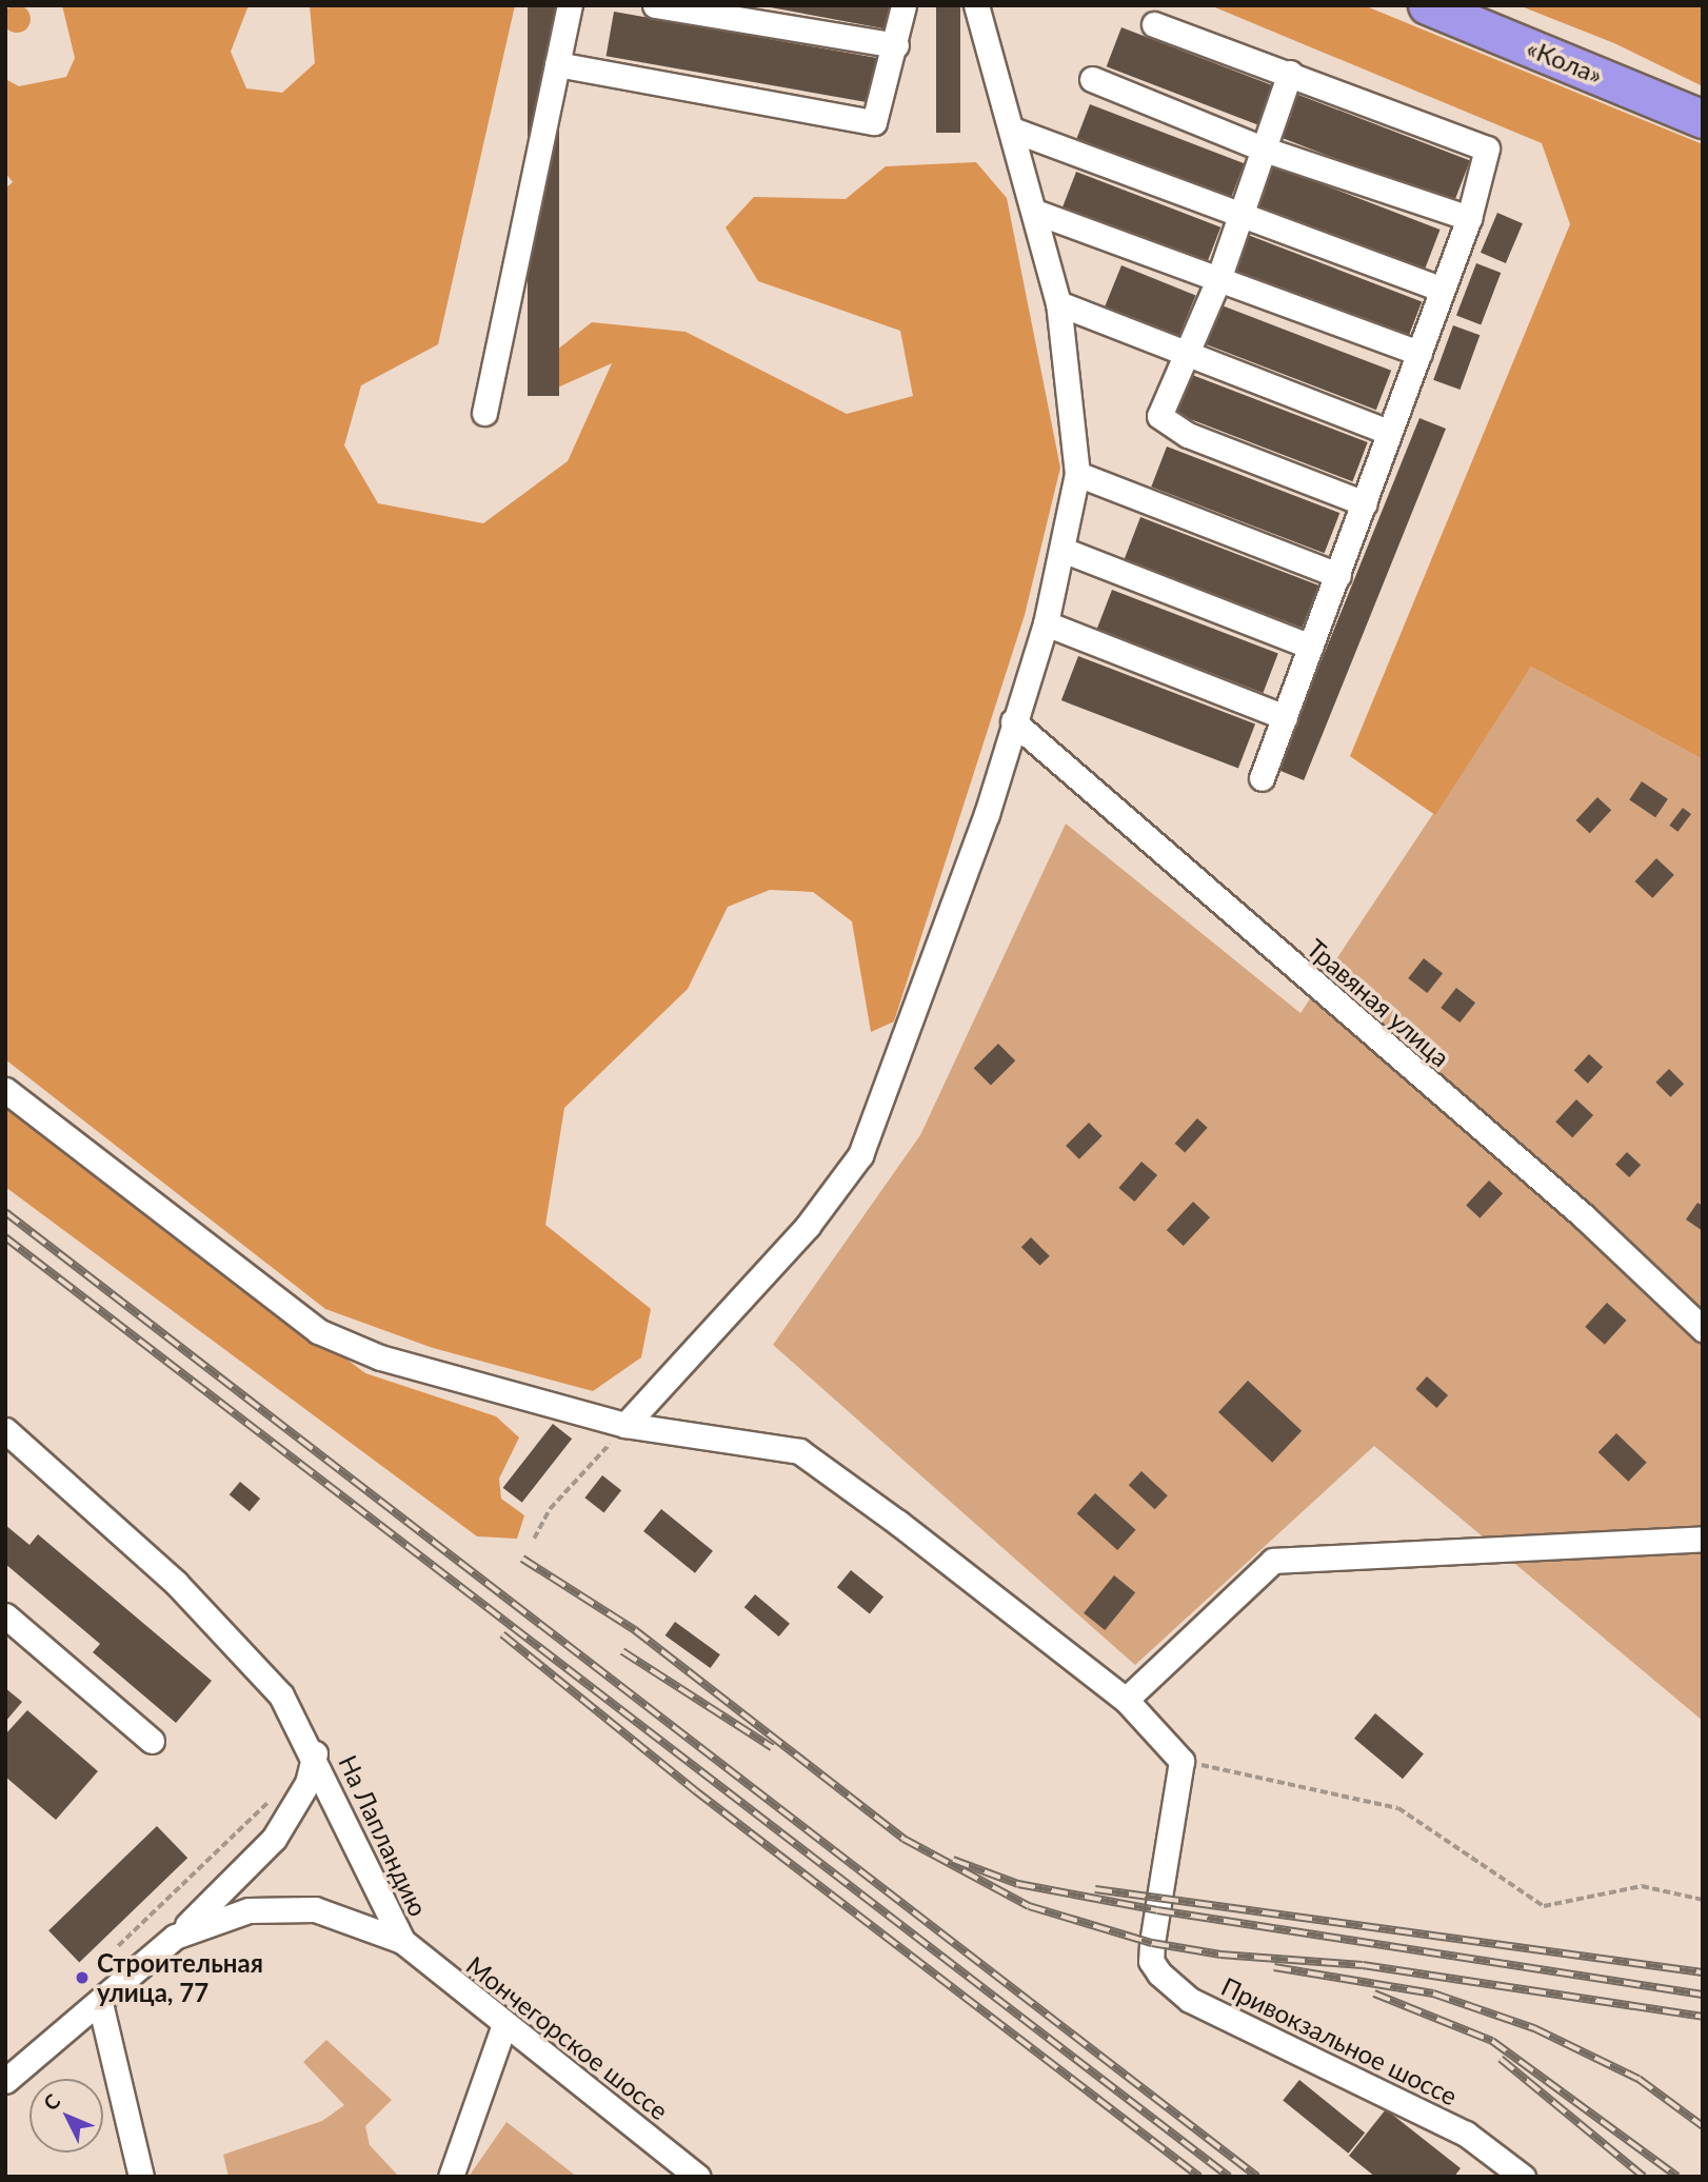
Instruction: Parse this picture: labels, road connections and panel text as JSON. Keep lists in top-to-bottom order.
{
  "streets": {
    "highway": ["«Кола»"],
    "street": [
      "Травяная улица",
      "На Лапландию",
      "Мончегорское шоссе",
      "Привокзальное шоссе"
    ]
  },
  "crossings": [
    ["На Лапландию", "Мончегорское шоссе"]
  ],
  "places": ["Строительная улица, 77"],
  "north": "top left"
}
